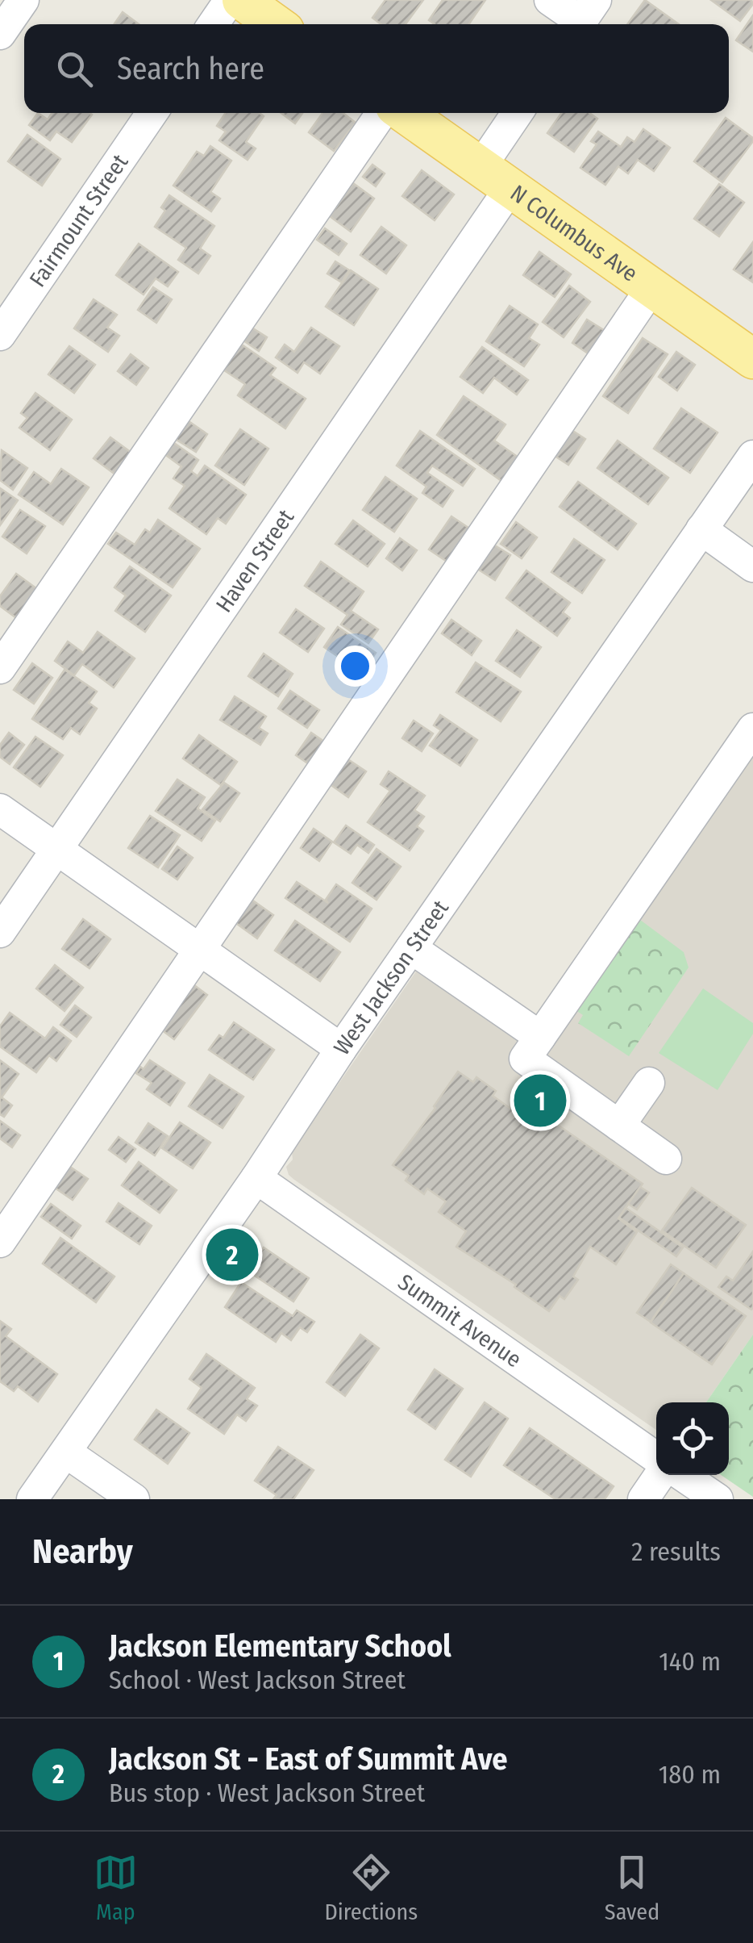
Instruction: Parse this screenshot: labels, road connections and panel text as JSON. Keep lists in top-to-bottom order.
{
  "streets": {
    "main road": ["N Columbus Ave"],
    "street": [
      "Fairmount Street",
      "Haven Street",
      "West Jackson Street",
      "Summit Avenue"
    ]
  },
  "crossings": [
    ["N Columbus Ave", "Haven Street"],
    ["West Jackson Street", "Summit Avenue"]
  ],
  "page": {
    "search": "Search here",
    "pins": ["1", "2"],
    "heading": ["Nearby", "2 results"],
    "list": [
      {
        "mark": "1",
        "name": "Jackson Elementary School",
        "note": "School · West Jackson Street",
        "value": "140 m"
      },
      {
        "mark": "2",
        "name": "Jackson St - East of Summit Ave",
        "note": "Bus stop · West Jackson Street",
        "value": "180 m"
      }
    ],
    "nav": ["Map", "Directions", "Saved"]
  }
}
